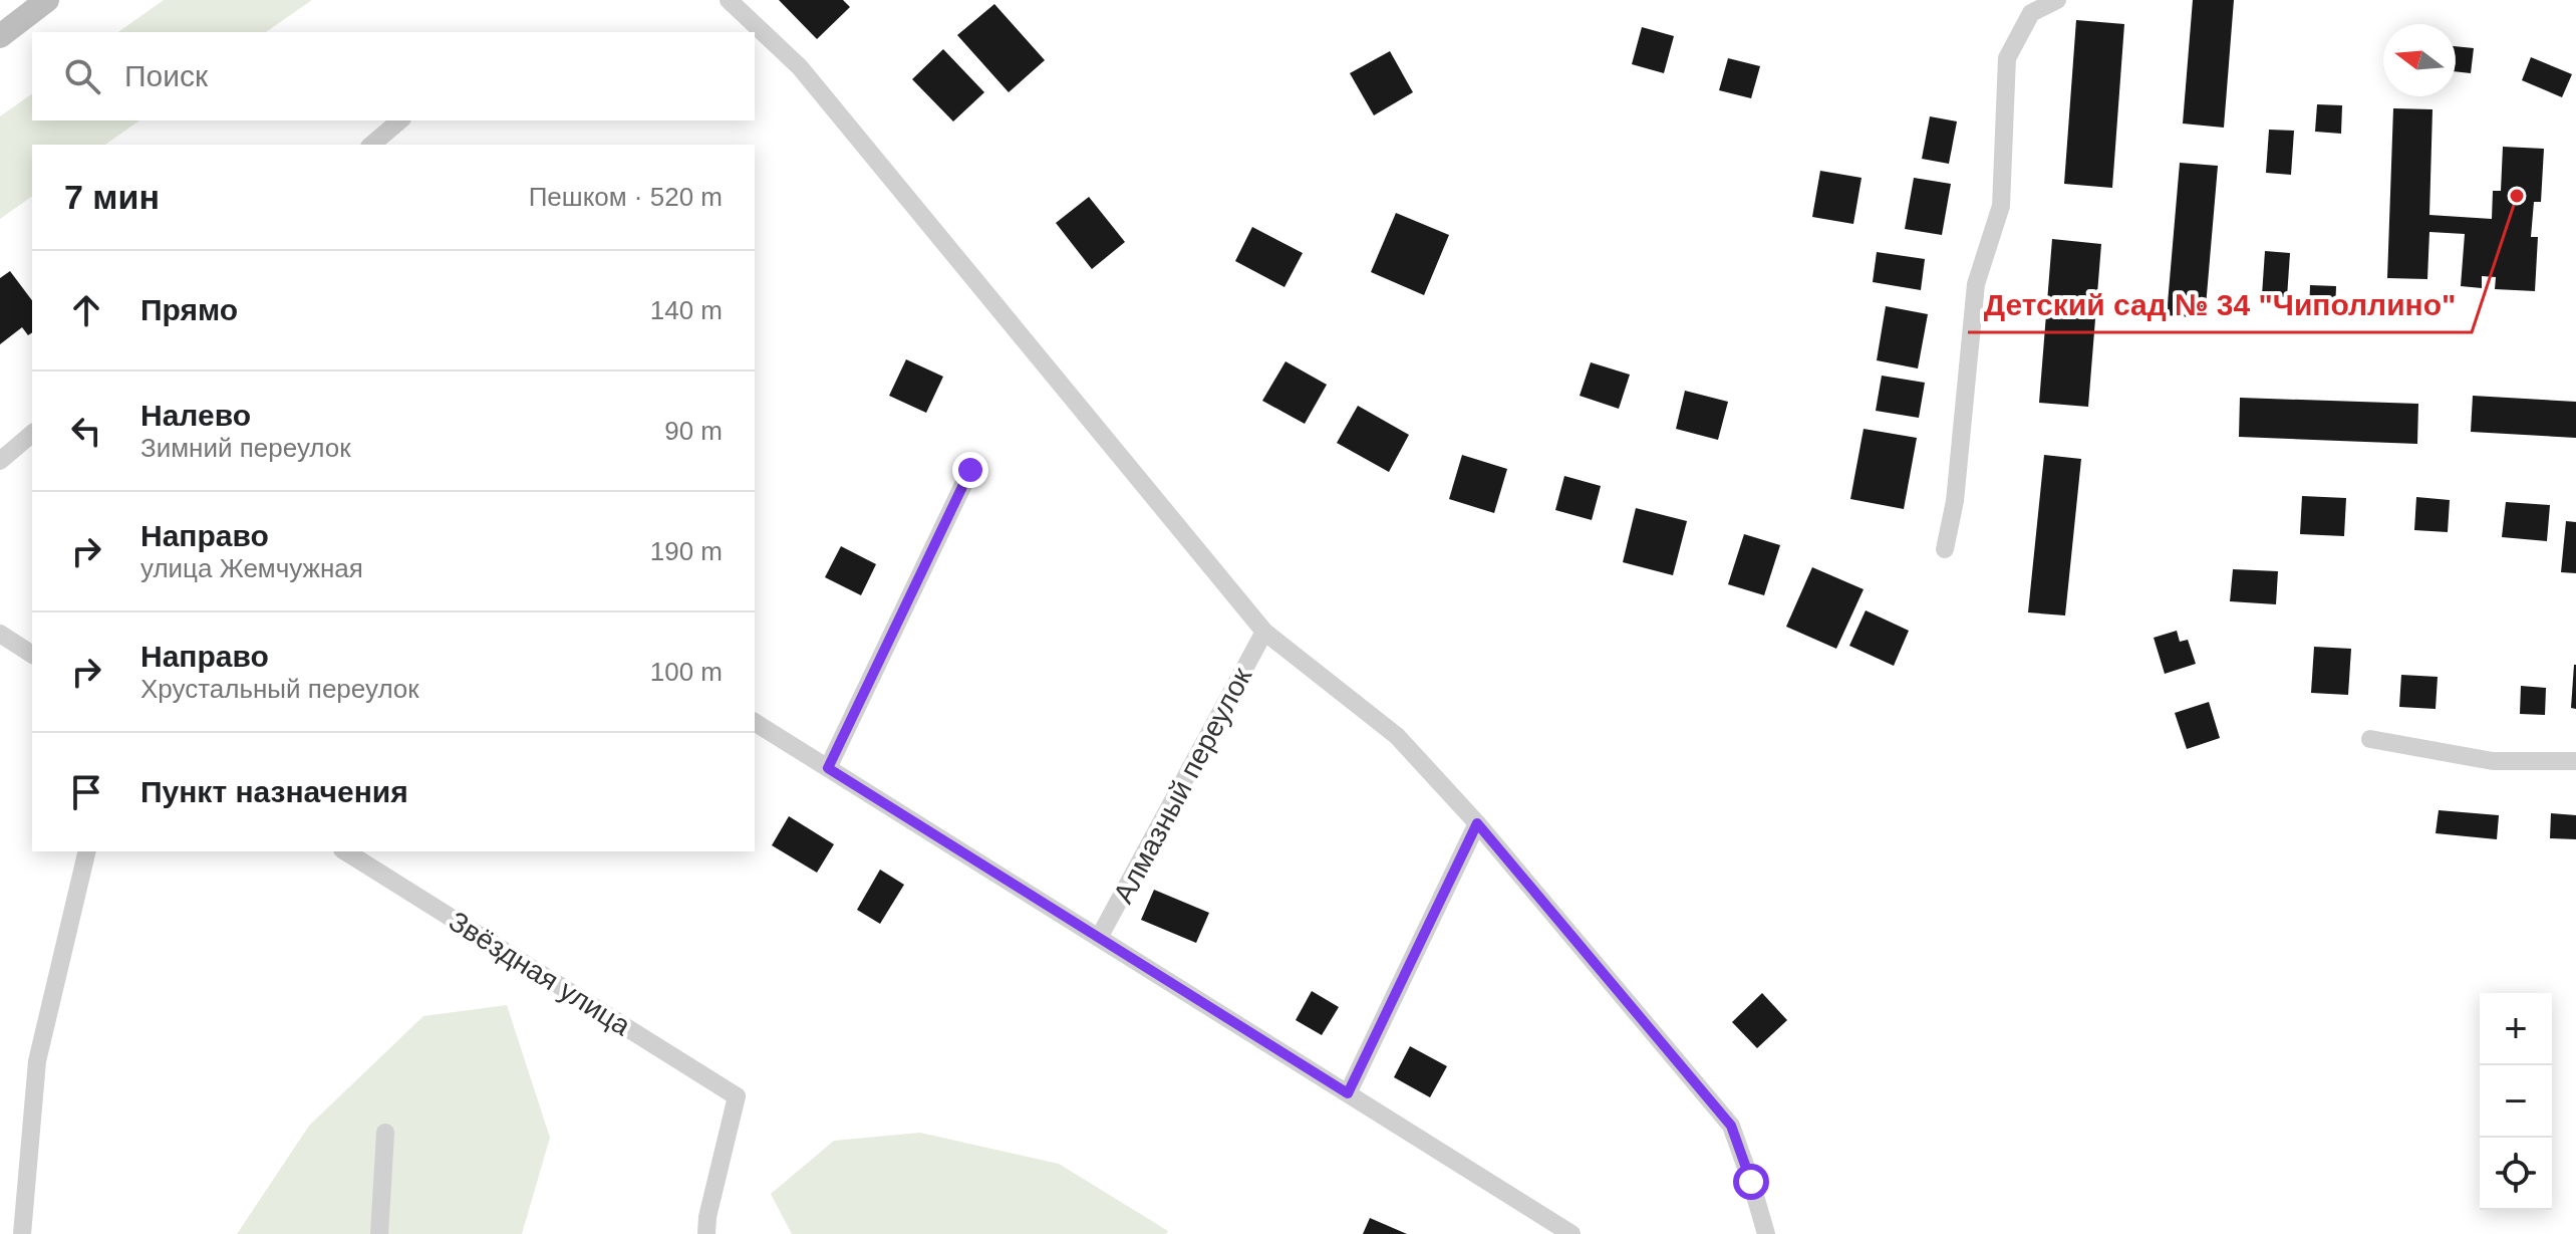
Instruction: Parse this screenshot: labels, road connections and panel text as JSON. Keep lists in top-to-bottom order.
{
  "streets": {
    "street": ["Алмазный переулок", "Звёздная улица"]
  },
  "places": ["Детский сад № 34 \"Чиполлино\""],
  "north": "left",
  "page": {
    "search": "Поиск",
    "heading": ["7 мин", "Пешком · 520 m"],
    "list": [
      ["Прямо", "140 m"],
      ["Налево", "Зимний переулок", "90 m"],
      ["Направо", "улица Жемчужная", "190 m"],
      ["Направо", "Хрустальный переулок", "100 m"],
      "Пункт назначения"
    ],
    "map_buttons": ["+", "−"]
  }
}
